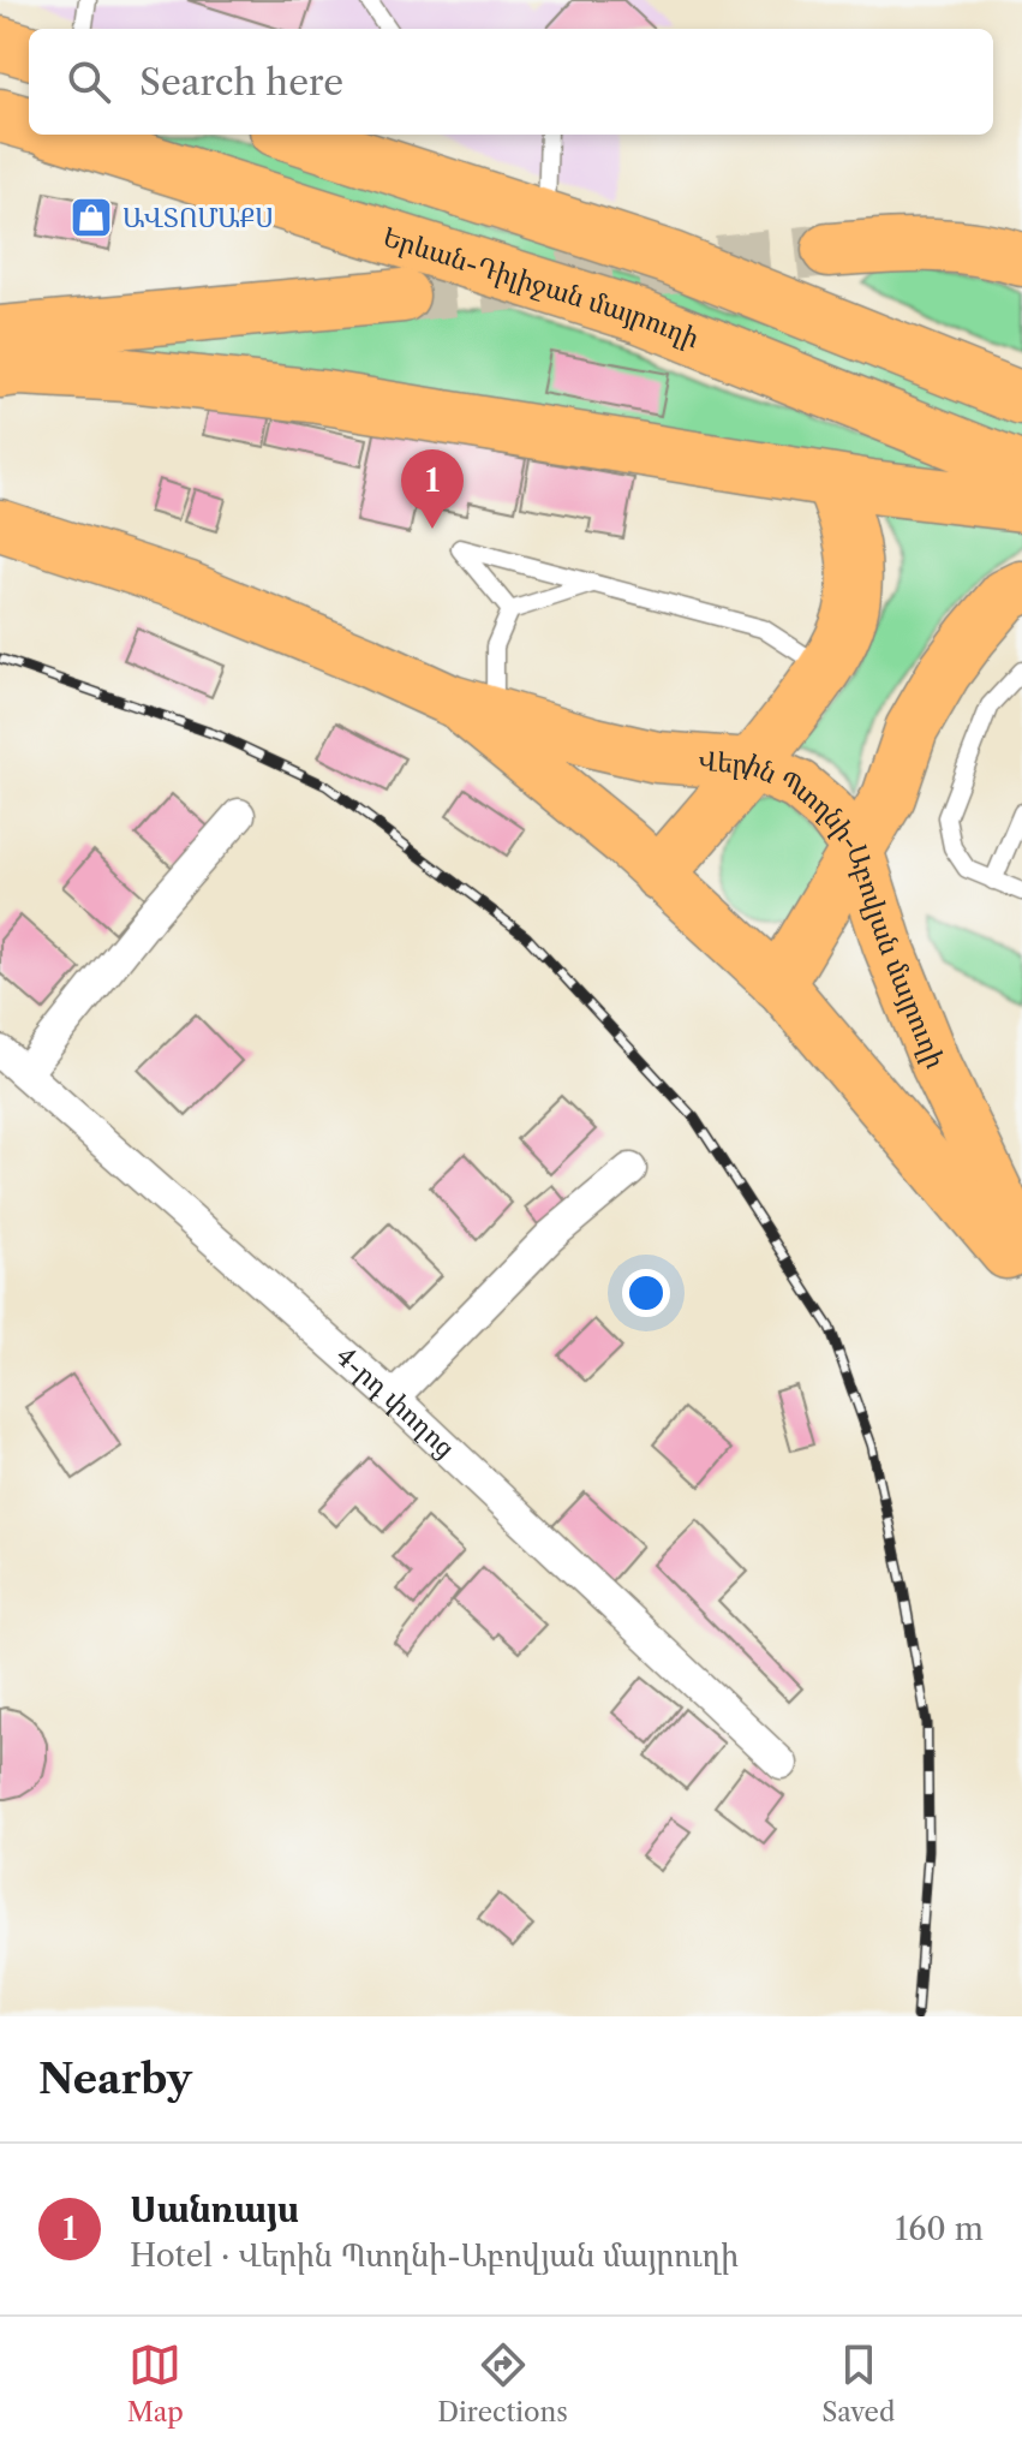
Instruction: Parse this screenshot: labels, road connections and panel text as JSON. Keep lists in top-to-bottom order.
{
  "streets": {
    "highway": ["Երևան-Դիլիջան մայրուղի"],
    "main road": ["Վերին Պտղնի-Աբովյան մայրուղի"],
    "street": ["4-րդ փողոց"]
  },
  "places": {
    "shop": ["ԱՎՏՈՄԱՔՍ"]
  },
  "page": {
    "search": "Search here",
    "pins": "1",
    "heading": "Nearby",
    "list": [
      {
        "mark": "1",
        "name": "Սանռայս",
        "note": "Hotel · Վերին Պտղնի-Աբովյան մայրուղի",
        "value": "160 m"
      }
    ],
    "nav": ["Map", "Directions", "Saved"]
  }
}
